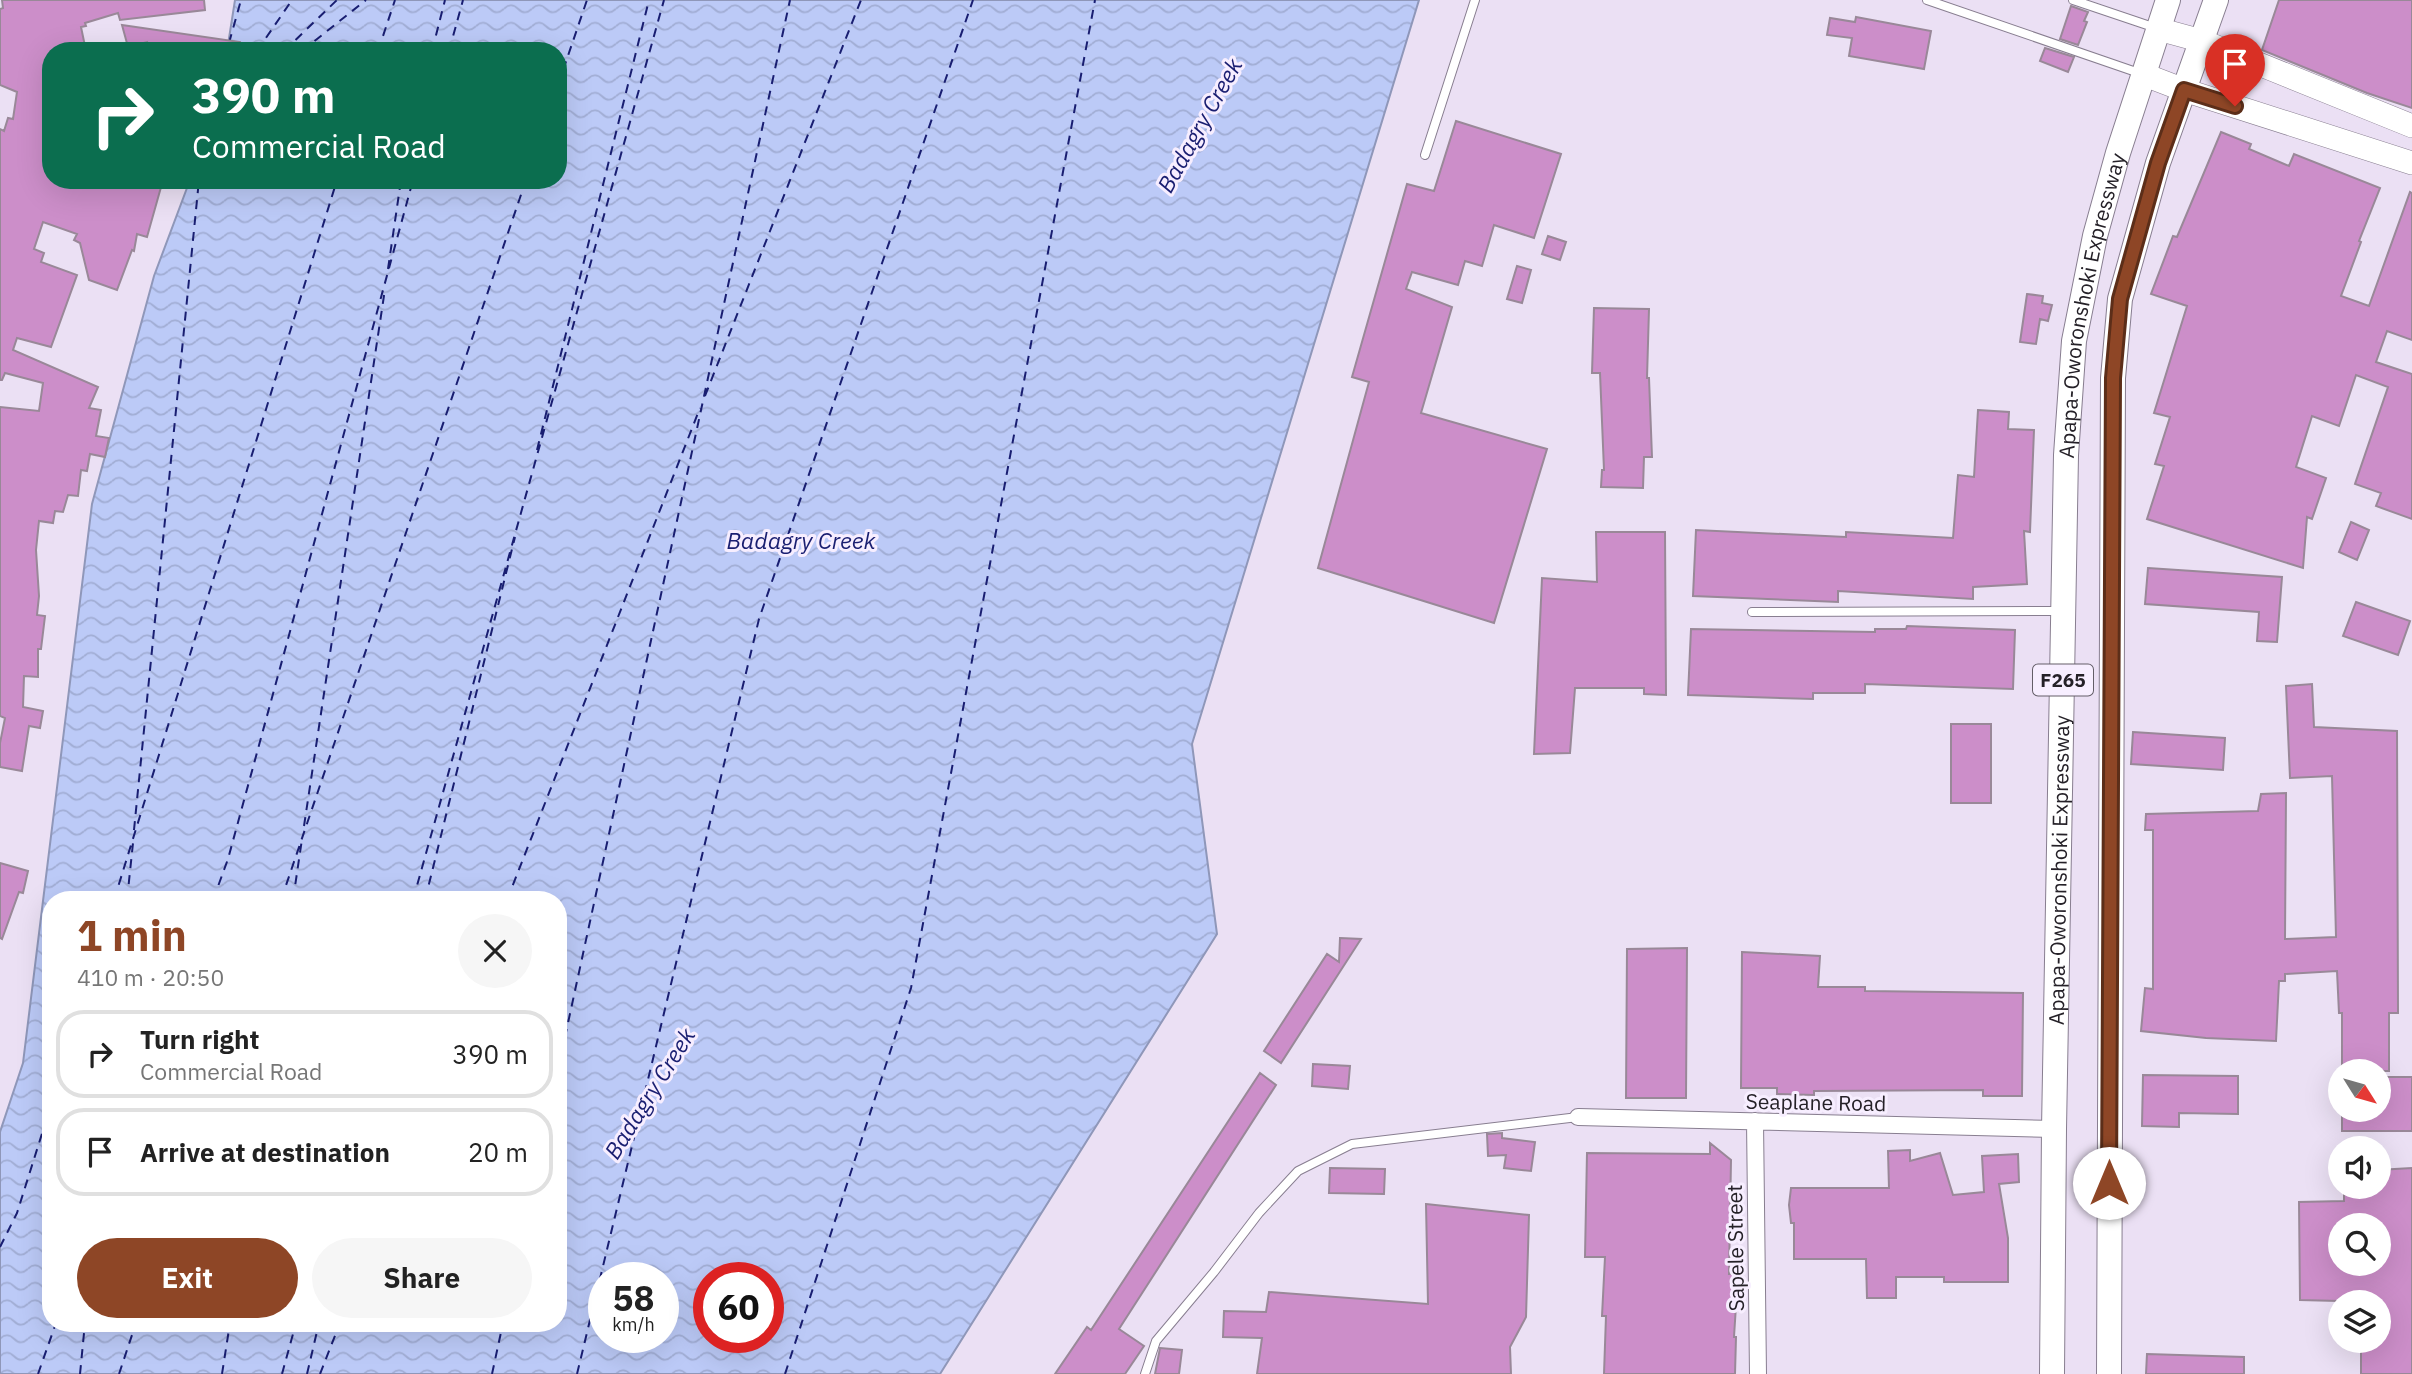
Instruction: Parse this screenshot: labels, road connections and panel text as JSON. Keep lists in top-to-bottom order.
{
  "streets": {
    "main road": ["Apapa-Oworonshoki Expressway", "F265"],
    "street": ["Seaplane Road", "Sapele Street"]
  },
  "crossings": [
    ["Apapa-Oworonshoki Expressway", "Seaplane Road"],
    ["Seaplane Road", "Sapele Street"]
  ],
  "water": ["Badagry Creek"],
  "north": "bottom right",
  "page": {
    "turn": ["390 m", "Commercial Road"],
    "heading": ["1 min", "410 m · 20:50"],
    "list": [
      {
        "name": "Turn right",
        "note": "Commercial Road",
        "value": "390 m"
      },
      {
        "name": "Arrive at destination",
        "value": "20 m"
      }
    ],
    "buttons": ["Exit", "Share"],
    "speed": "58 km/h",
    "limit": "60"
  }
}
